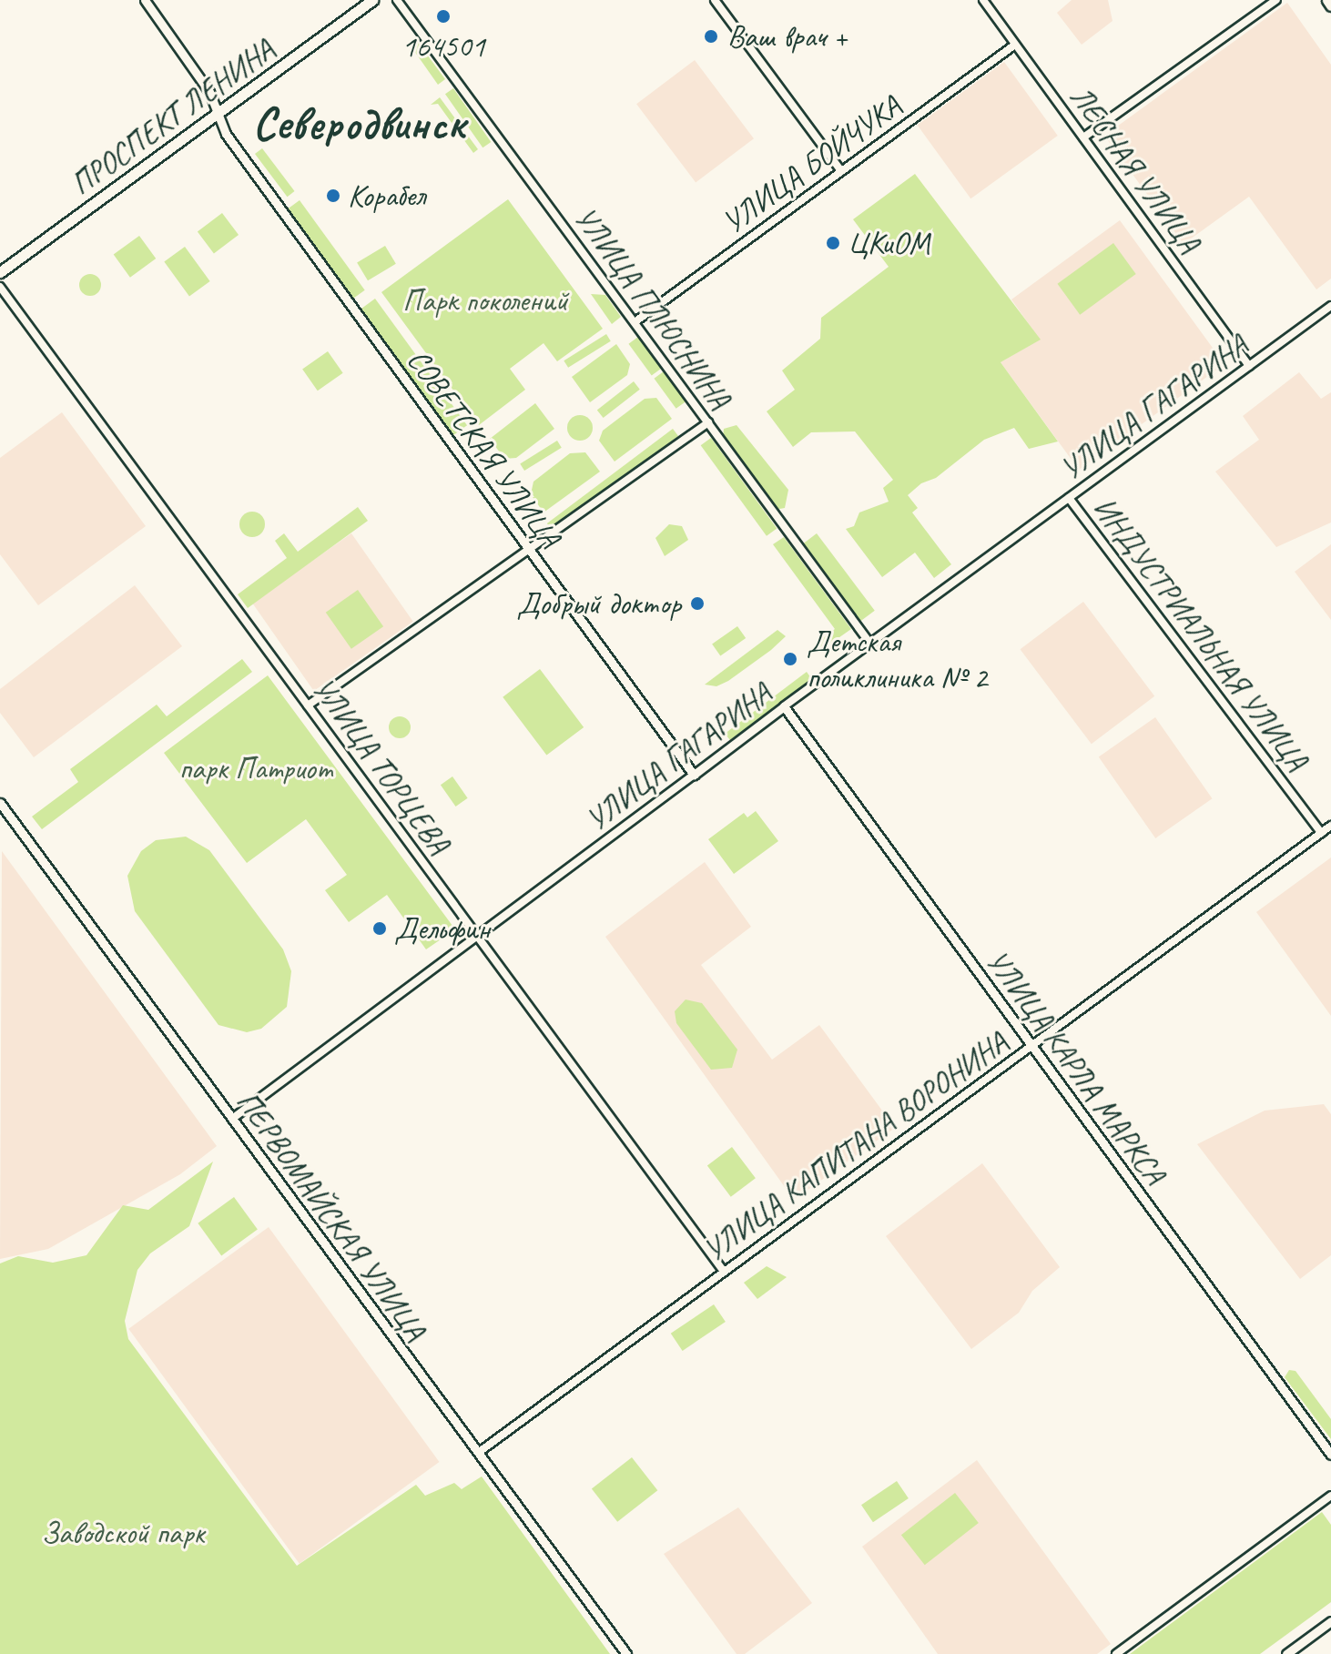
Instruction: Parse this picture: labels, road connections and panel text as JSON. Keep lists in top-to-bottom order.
{
  "streets": {
    "main road": ["ПРОСПЕКТ ЛЕНИНА"],
    "street": [
      "УЛИЦА БОЙЧУКА",
      "ЛЕСНАЯ УЛИЦА",
      "УЛИЦА ПЛЮСНИНА",
      "УЛИЦА ГАГАРИНА",
      "СОВЕТСКАЯ УЛИЦА",
      "ИНДУСТРИАЛЬНАЯ УЛИЦА",
      "УЛИЦА ТОРЦЕВА",
      "УЛИЦА КАРЛА МАРКСА",
      "УЛИЦА КАПИТАНА ВОРОНИНА",
      "ПЕРВОМАЙСКАЯ УЛИЦА"
    ]
  },
  "crossings": [
    ["ПРОСПЕКТ ЛЕНИНА", "СОВЕТСКАЯ УЛИЦА"],
    ["УЛИЦА БОЙЧУКА", "ЛЕСНАЯ УЛИЦА"],
    ["УЛИЦА БОЙЧУКА", "УЛИЦА ПЛЮСНИНА"],
    ["ЛЕСНАЯ УЛИЦА", "УЛИЦА ГАГАРИНА"],
    ["УЛИЦА ПЛЮСНИНА", "УЛИЦА ГАГАРИНА"],
    ["УЛИЦА ГАГАРИНА", "СОВЕТСКАЯ УЛИЦА"],
    ["УЛИЦА ГАГАРИНА", "ИНДУСТРИАЛЬНАЯ УЛИЦА"],
    ["УЛИЦА ГАГАРИНА", "УЛИЦА ТОРЦЕВА"],
    ["УЛИЦА ГАГАРИНА", "УЛИЦА КАРЛА МАРКСА"],
    ["УЛИЦА ГАГАРИНА", "ПЕРВОМАЙСКАЯ УЛИЦА"],
    ["ИНДУСТРИАЛЬНАЯ УЛИЦА", "УЛИЦА КАПИТАНА ВОРОНИНА"],
    ["УЛИЦА ТОРЦЕВА", "УЛИЦА КАПИТАНА ВОРОНИНА"],
    ["УЛИЦА КАРЛА МАРКСА", "УЛИЦА КАПИТАНА ВОРОНИНА"],
    ["УЛИЦА КАПИТАНА ВОРОНИНА", "ПЕРВОМАЙСКАЯ УЛИЦА"]
  ],
  "districts": ["Северодвинск"],
  "parks": ["Парк поколений", "парк Патриот", "Заводской парк"],
  "places": [
    "164501",
    "Ваш врач +",
    "Корабел",
    "ЦКиОМ",
    "Добрый доктор",
    "Детская поликлиника № 2",
    "Дельфин"
  ]
}
